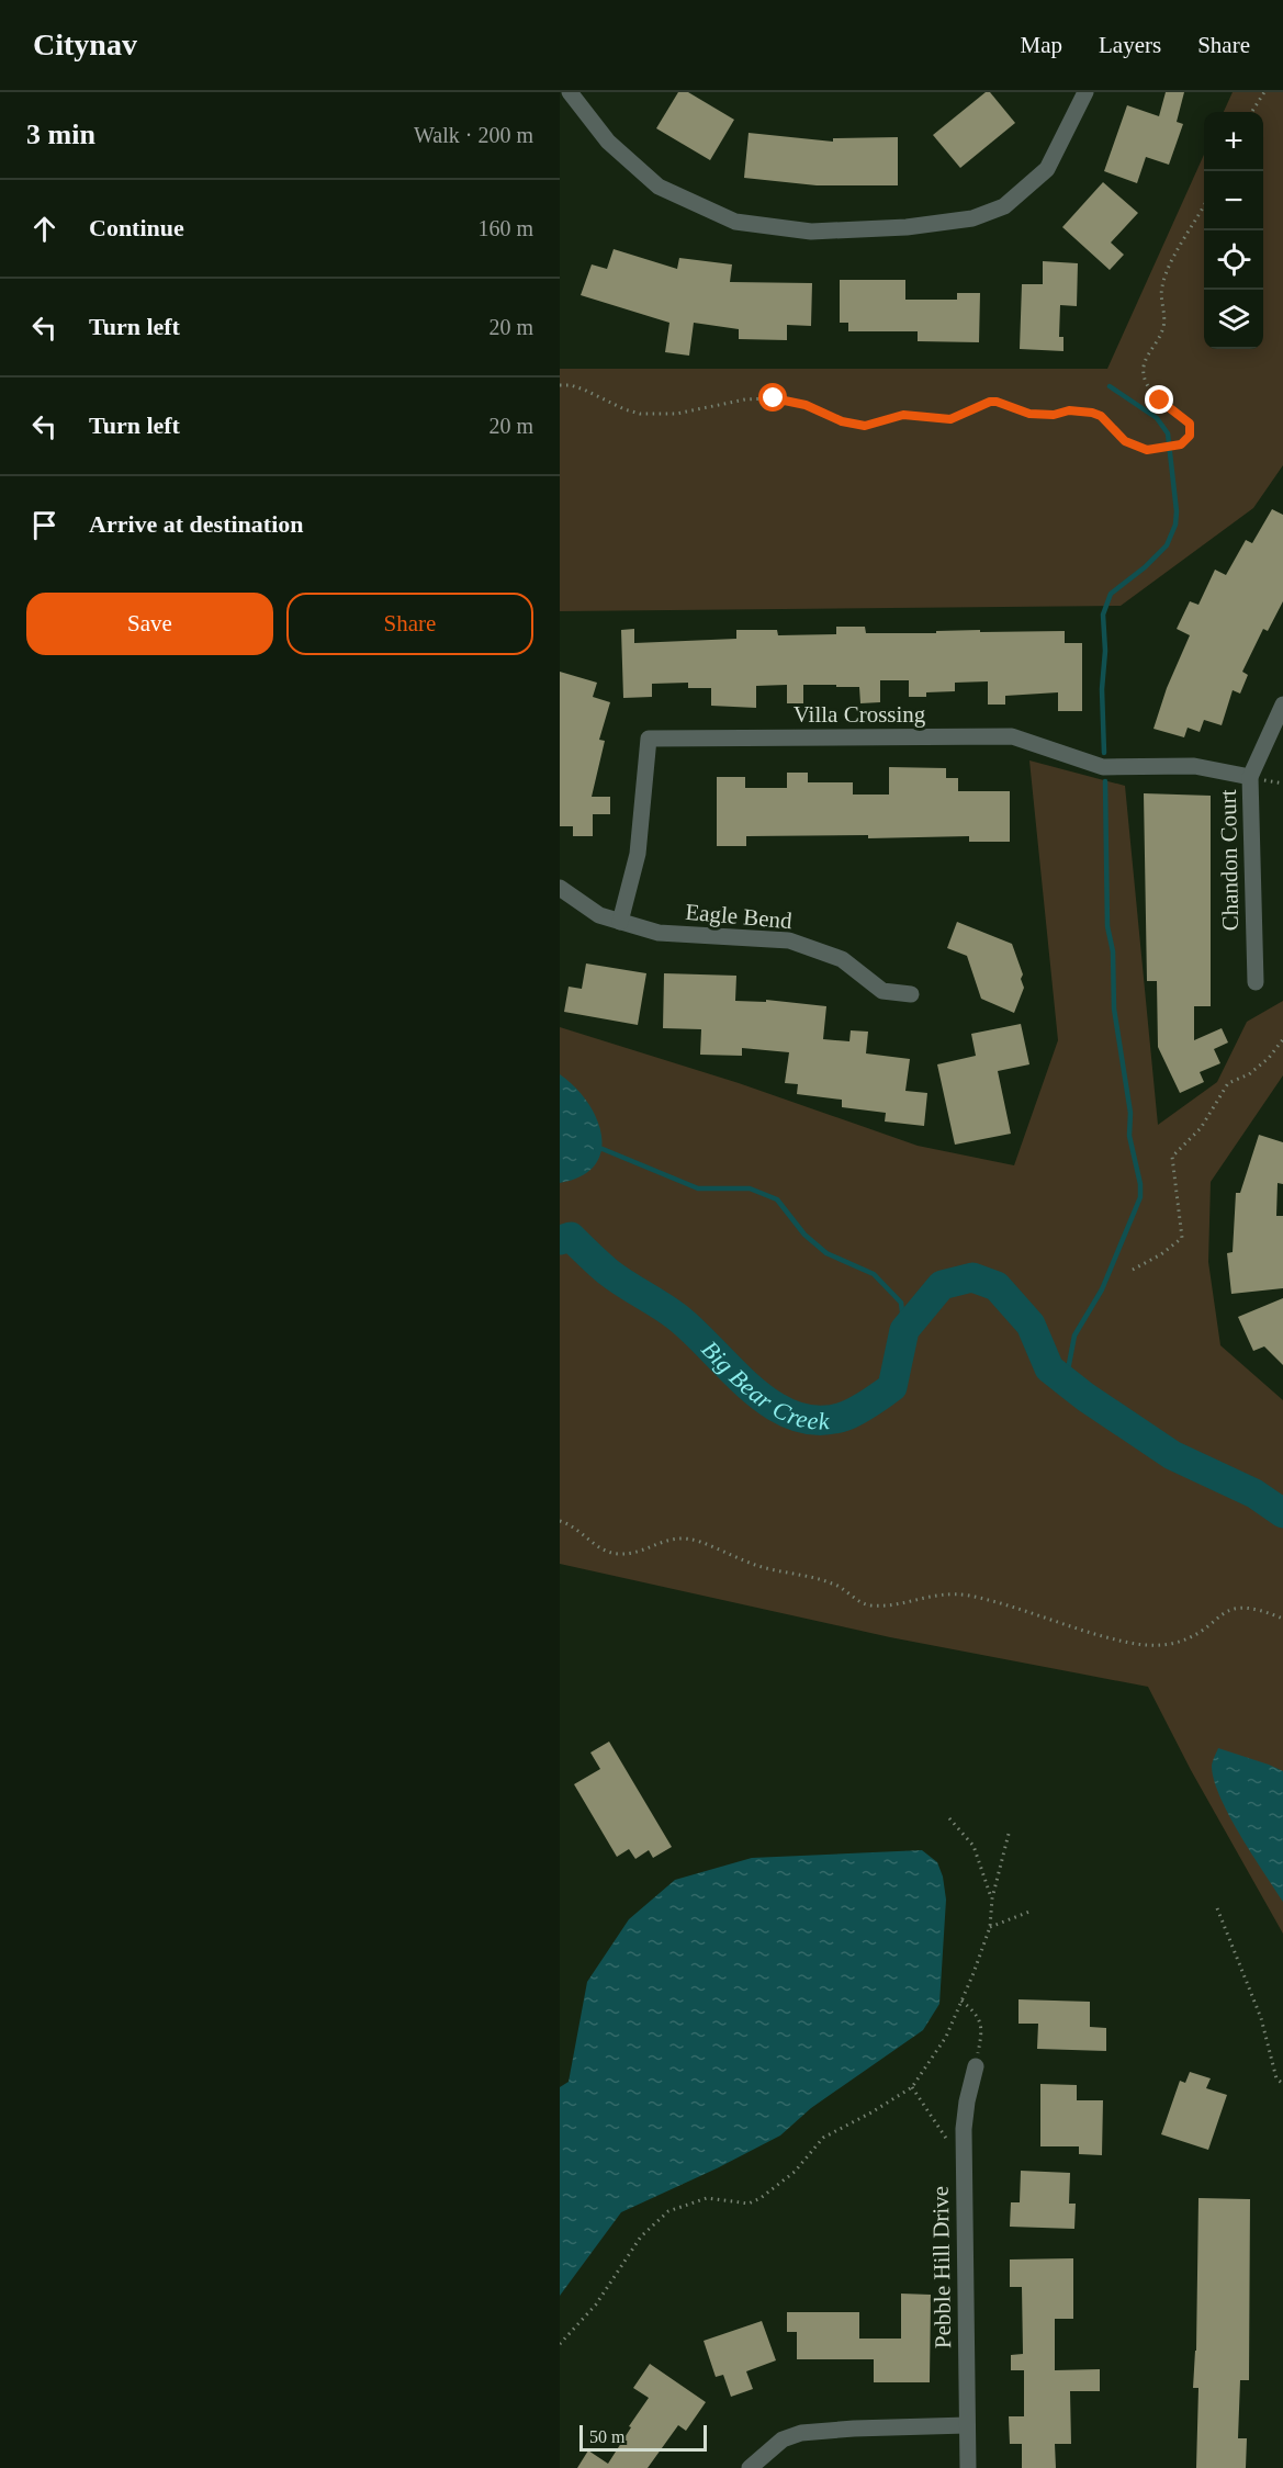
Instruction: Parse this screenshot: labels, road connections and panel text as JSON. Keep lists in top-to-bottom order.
{
  "streets": {
    "street": [
      "Villa Crossing",
      "Chandon Court",
      "Eagle Bend",
      "Pebble Hill Drive"
    ]
  },
  "crossings": [
    ["Villa Crossing", "Chandon Court"],
    ["Villa Crossing", "Eagle Bend"]
  ],
  "water": ["Big Bear Creek"],
  "scale_bar": "50 m",
  "page": {
    "header": "Citynav",
    "nav": ["Map", "Layers", "Share"],
    "heading": ["3 min", "Walk · 200 m"],
    "map_buttons": ["+", "−"],
    "list": [
      ["Continue", "160 m"],
      ["Turn left", "20 m"],
      ["Turn left", "20 m"],
      "Arrive at destination"
    ],
    "buttons": ["Save", "Share"],
    "scale": "50 m"
  }
}
